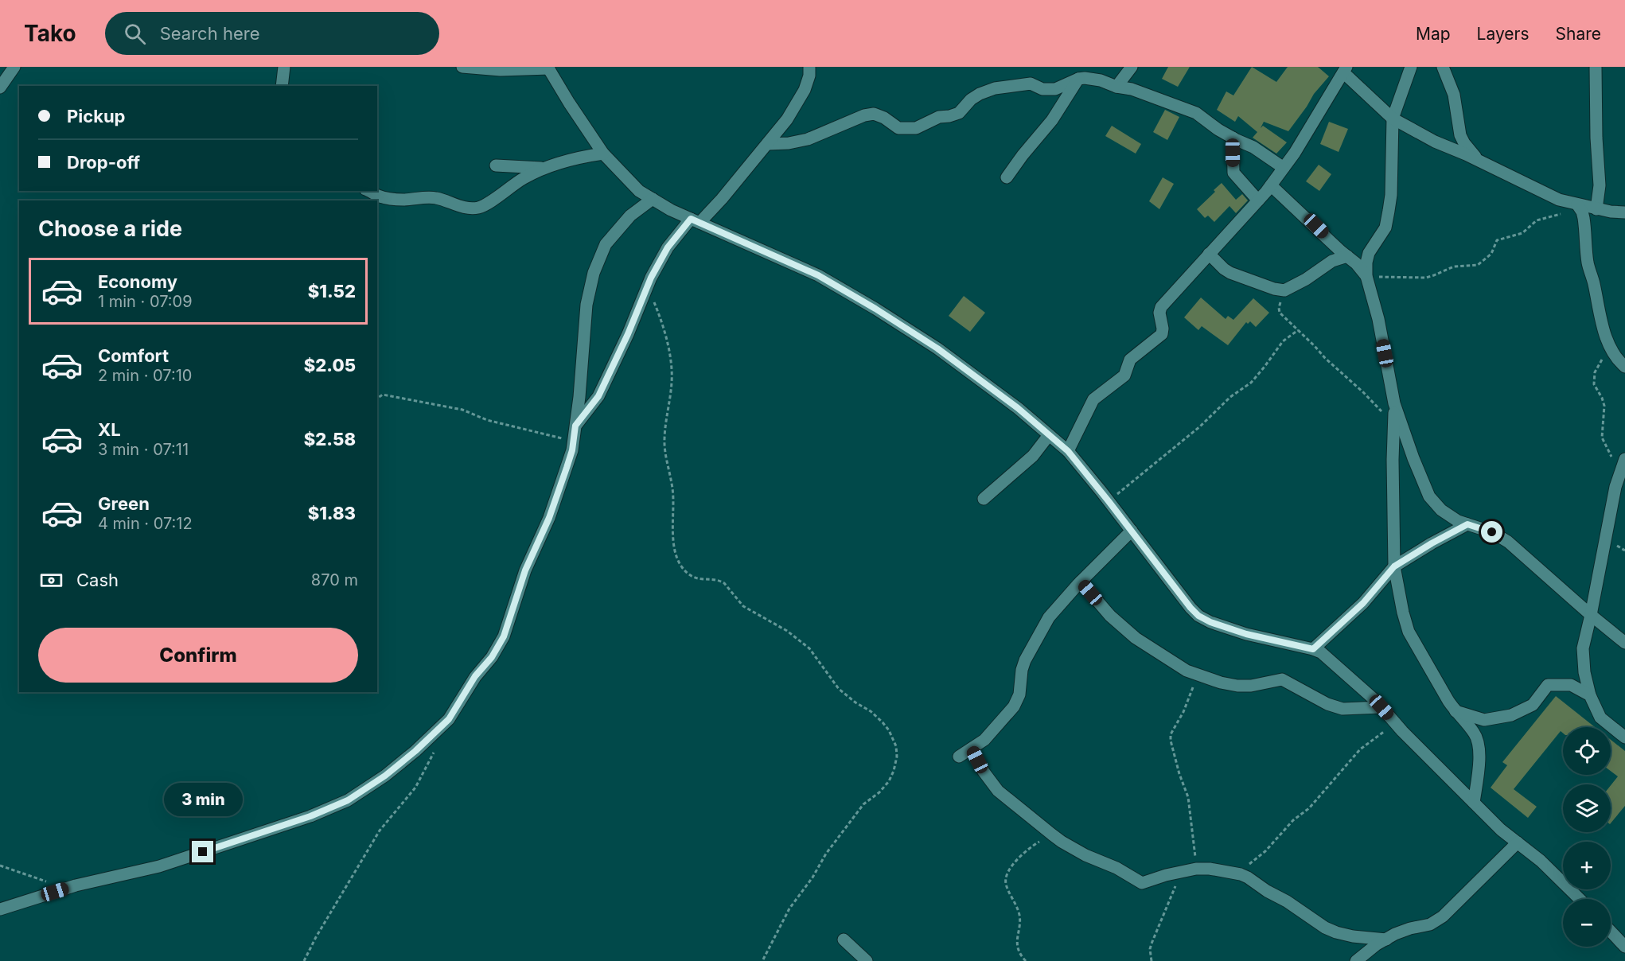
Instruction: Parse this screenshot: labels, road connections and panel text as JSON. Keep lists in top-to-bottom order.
{
  "page": {
    "header": "Tako",
    "search": "Search here",
    "nav": ["Map", "Layers", "Share"],
    "banner": ["Pickup", "Drop-off"],
    "heading": "Choose a ride",
    "list": [
      {
        "name": "Economy",
        "note": "1 min · 07:09",
        "value": "$1.52"
      },
      {
        "name": "Comfort",
        "note": "2 min · 07:10",
        "value": "$2.05"
      },
      {
        "name": "XL",
        "note": "3 min · 07:11",
        "value": "$2.58"
      },
      {
        "name": "Green",
        "note": "4 min · 07:12",
        "value": "$1.83"
      }
    ],
    "pay": ["Cash", "870 m"],
    "buttons": "Confirm",
    "map_buttons": ["+", "−"],
    "bubble": "3 min"
  }
}
